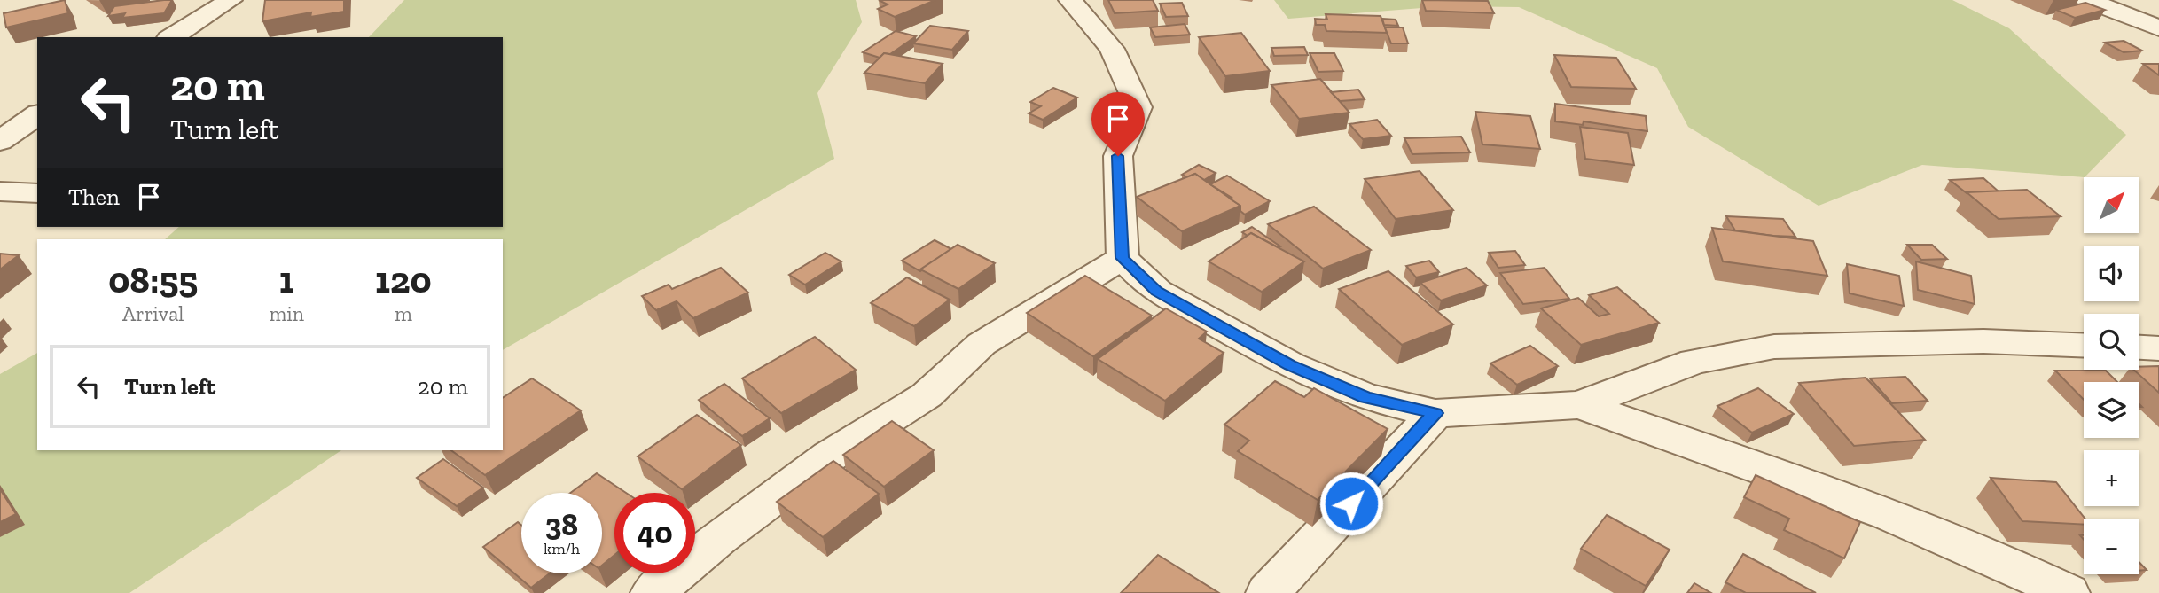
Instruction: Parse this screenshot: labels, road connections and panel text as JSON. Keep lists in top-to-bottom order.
{
  "north": "top right",
  "page": {
    "turn": ["20 m", "Turn left"],
    "then": "Then",
    "map_buttons": ["+", "−"],
    "eta": [
      "08:55",
      "Arrival",
      "1",
      "min",
      "120",
      "m"
    ],
    "list": [
      {
        "name": "Turn left",
        "value": "20 m"
      }
    ],
    "speed": "38 km/h",
    "limit": "40"
  }
}
